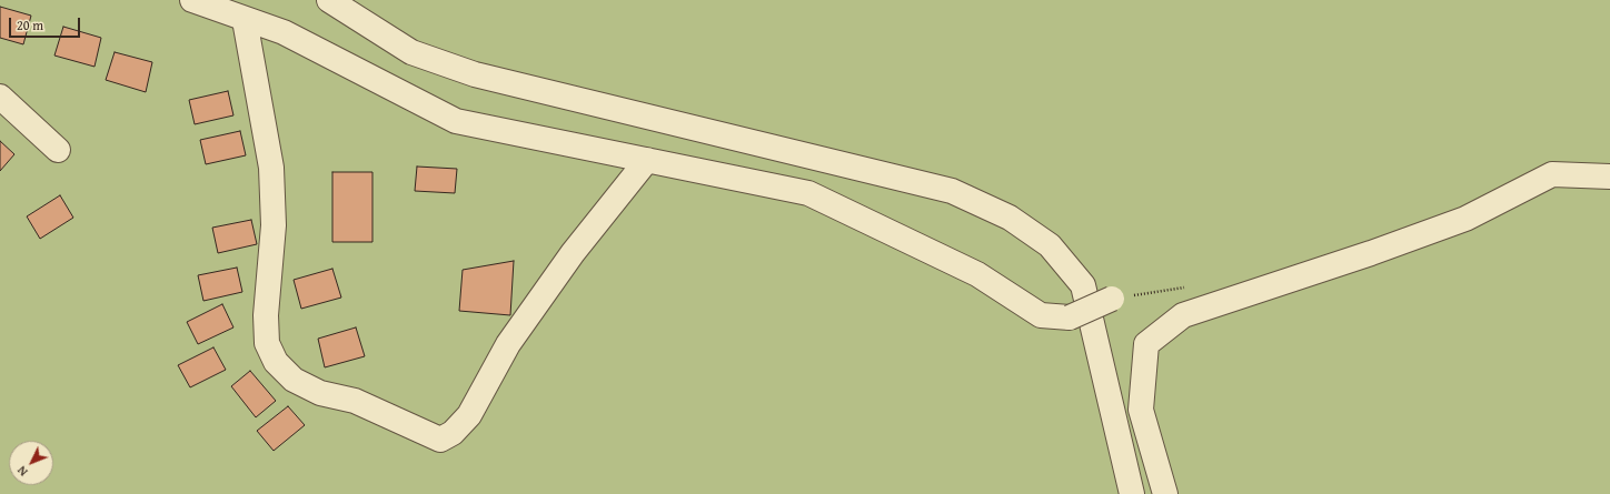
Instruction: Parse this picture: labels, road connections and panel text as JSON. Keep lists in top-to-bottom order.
{
  "scale_bar": "20 m",
  "north": "bottom left"
}
